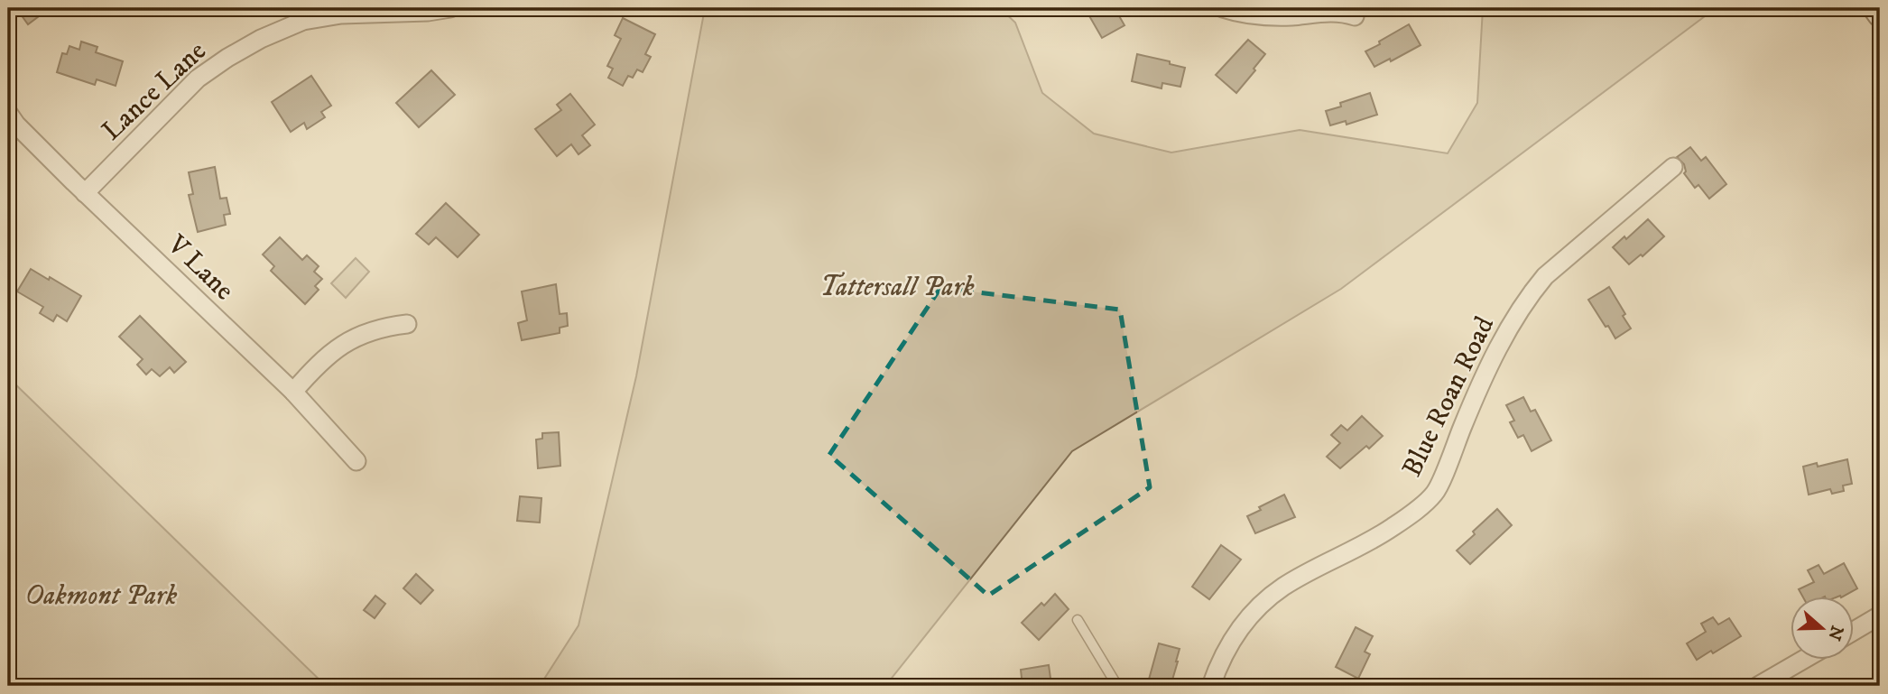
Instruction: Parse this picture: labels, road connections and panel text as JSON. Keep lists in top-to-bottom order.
{
  "streets": {
    "street": ["Lance Lane", "V Lane", "Blue Roan Road"]
  },
  "crossings": [
    ["Lance Lane", "V Lane"]
  ],
  "parks": ["Tattersall Park", "Oakmont Park"],
  "north": "right"
}
